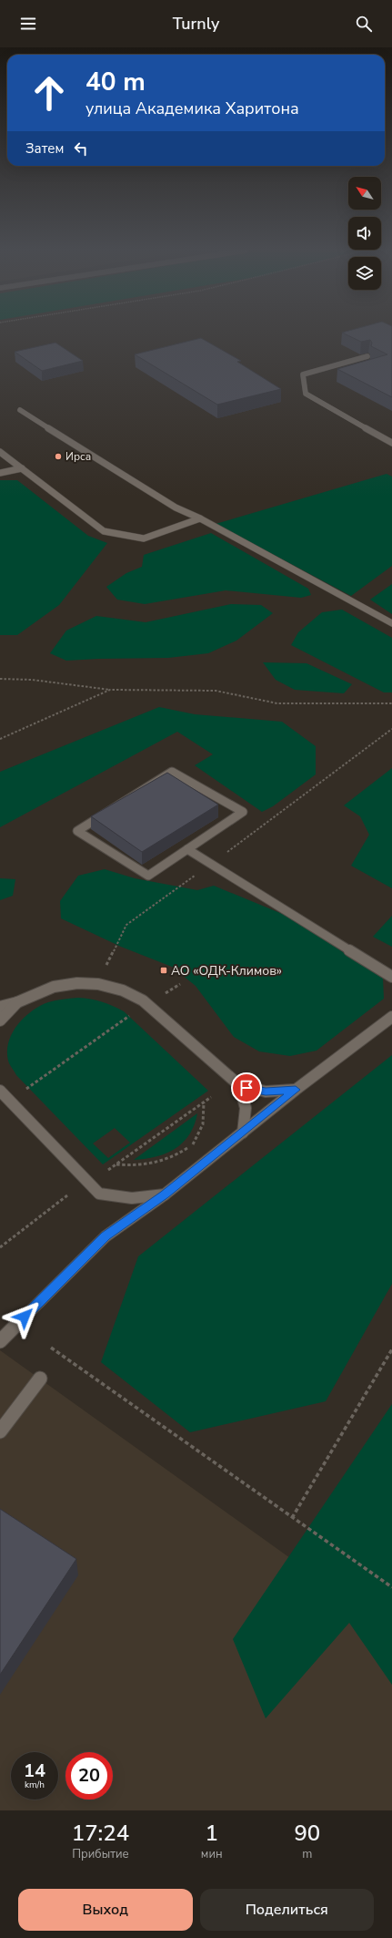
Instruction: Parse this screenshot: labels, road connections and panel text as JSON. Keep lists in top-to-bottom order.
{
  "places": {
    "other": ["Ирса"],
    "transit": ["АО «ОДК-Климов»"]
  },
  "north": "top left",
  "page": {
    "header": "Turnly",
    "turn": ["40 m", "улица Академика Харитона"],
    "then": "Затем",
    "speed": "14 km/h",
    "limit": "20",
    "eta": [
      "17:24",
      "Прибытие",
      "1",
      "мин",
      "90",
      "m"
    ],
    "buttons": ["Выход", "Поделиться"]
  }
}
